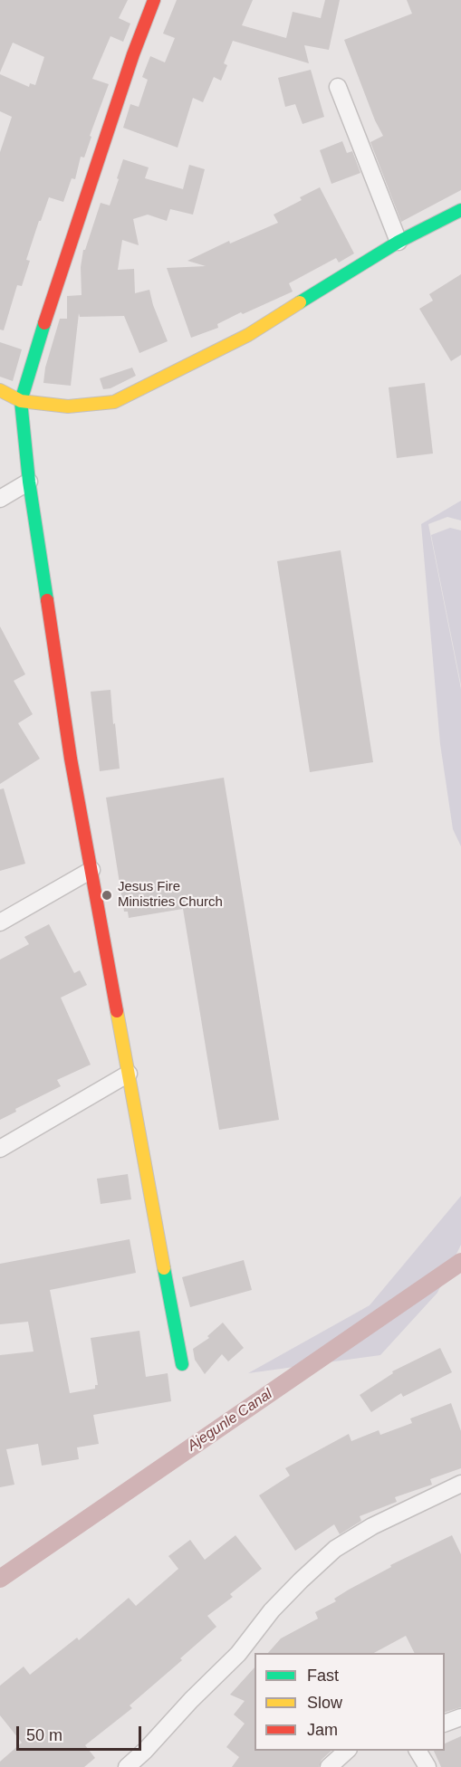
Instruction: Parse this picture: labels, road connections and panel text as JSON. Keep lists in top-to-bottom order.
{
  "water": ["Ajegunle Canal"],
  "places": ["Jesus Fire Ministries Church"],
  "legend": ["Fast", "Slow", "Jam"],
  "scale_bar": "50 m"
}
